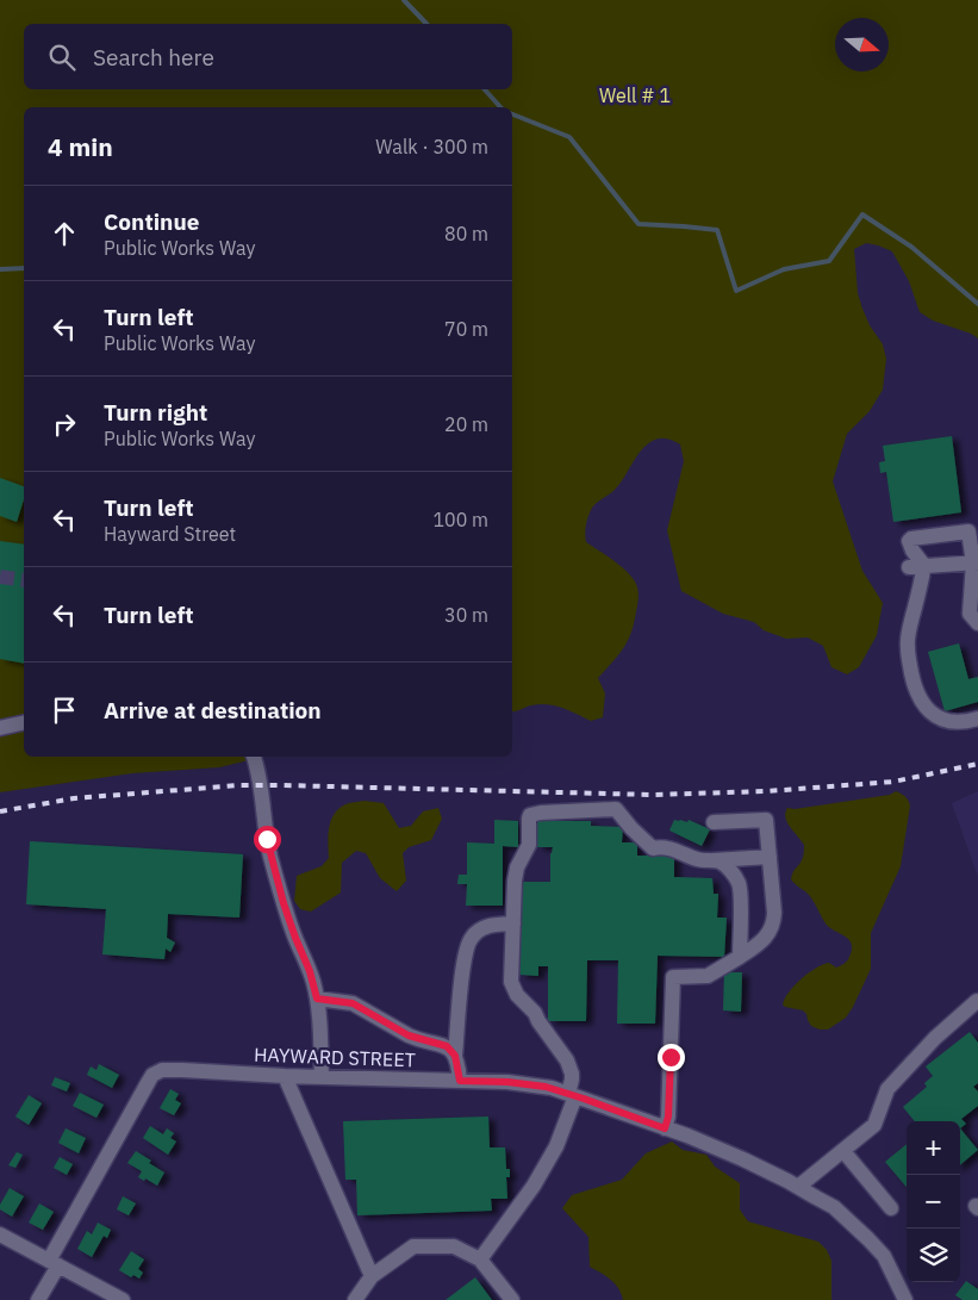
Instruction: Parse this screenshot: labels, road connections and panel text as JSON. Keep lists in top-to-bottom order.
{
  "streets": {
    "street": ["HAYWARD STREET"]
  },
  "parks": ["Well # 1"],
  "north": "right",
  "page": {
    "search": "Search here",
    "heading": ["4 min", "Walk · 300 m"],
    "list": [
      ["Continue", "Public Works Way", "80 m"],
      ["Turn left", "Public Works Way", "70 m"],
      ["Turn right", "Public Works Way", "20 m"],
      ["Turn left", "Hayward Street", "100 m"],
      ["Turn left", "30 m"],
      "Arrive at destination"
    ],
    "map_buttons": ["+", "−"]
  }
}
